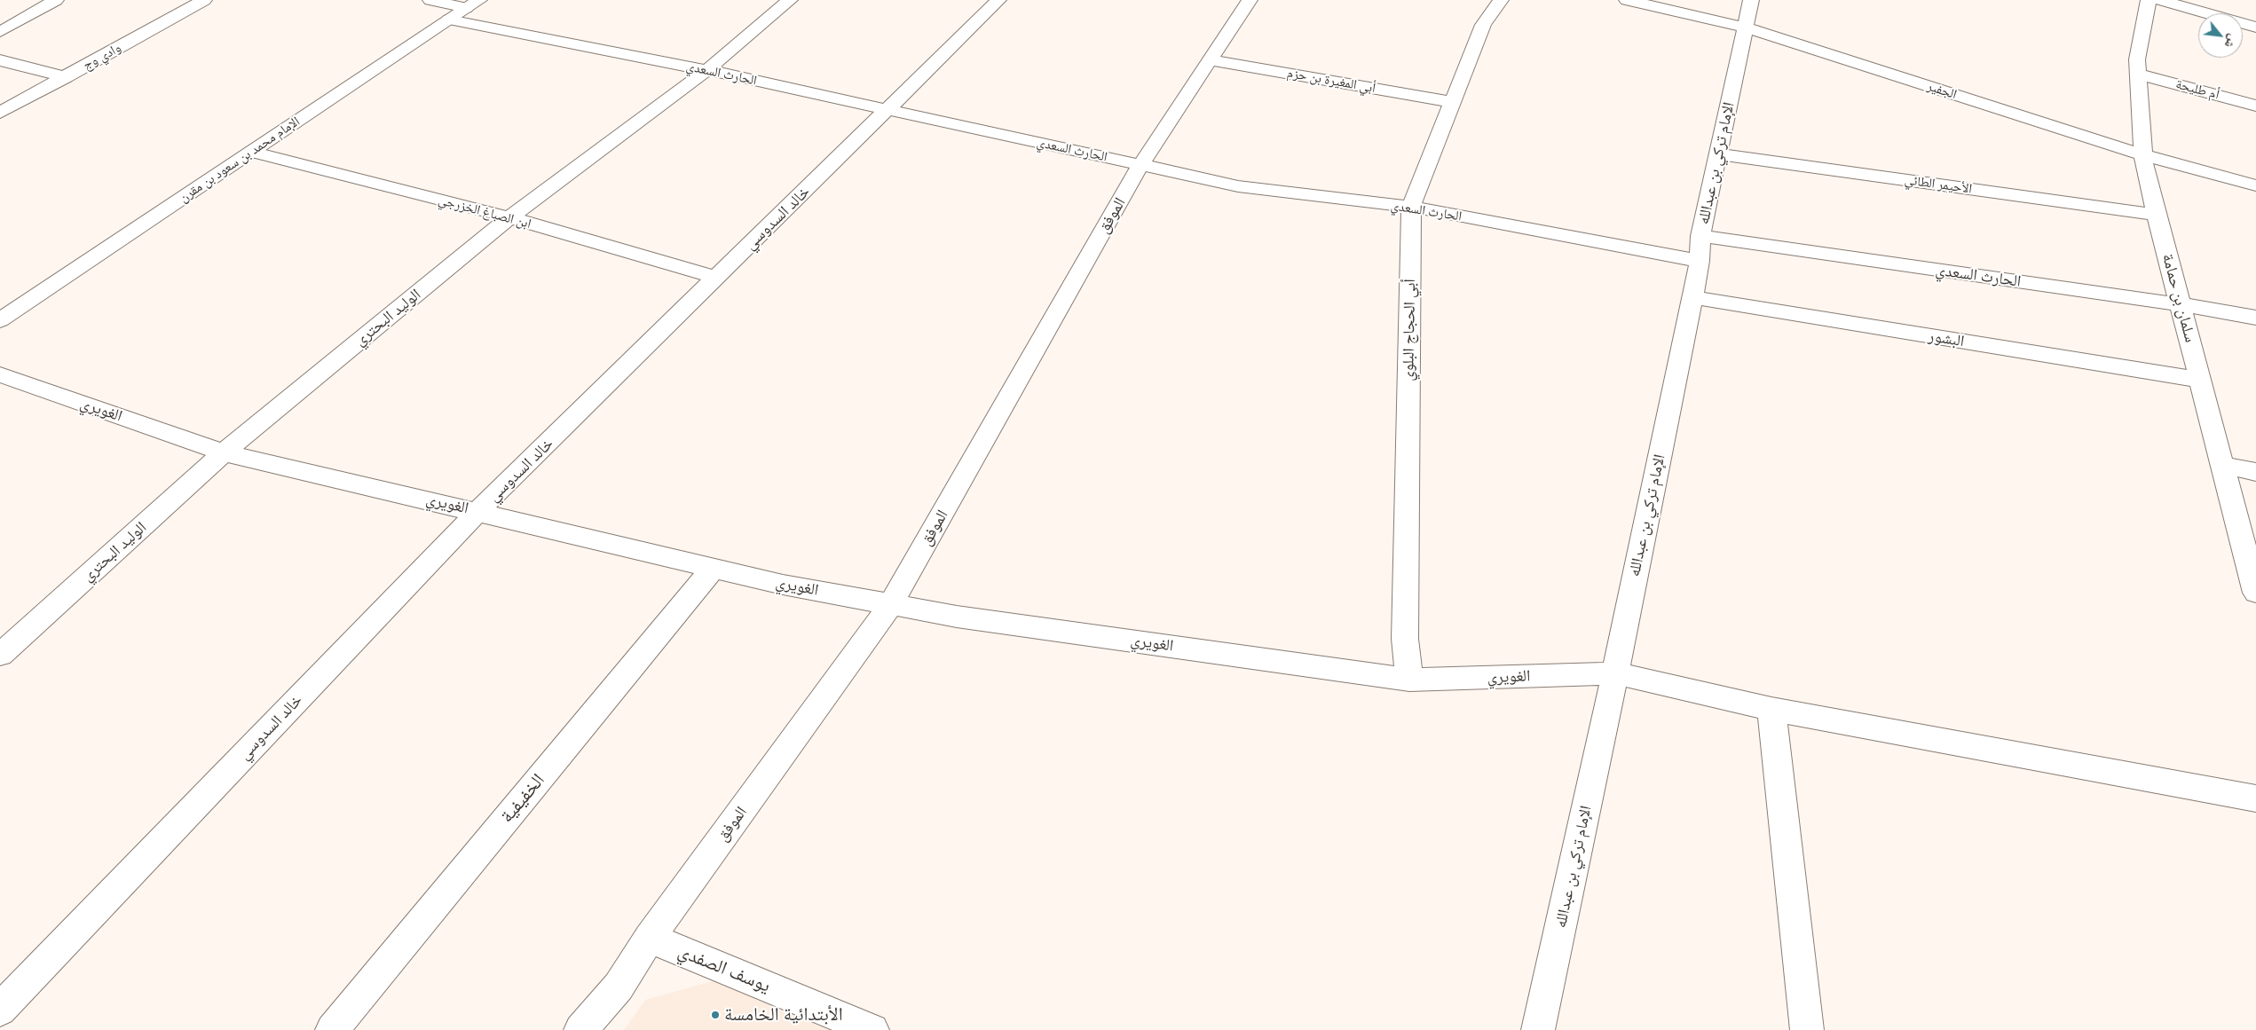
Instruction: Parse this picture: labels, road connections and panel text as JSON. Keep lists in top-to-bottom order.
{
  "streets": {
    "street": [
      "وادي وج",
      "الحارث السعدي",
      "أبي المغيرة بن حزم",
      "أم طليحة",
      "الجفير",
      "الإمام محمد بن سعود بن مقرن",
      "الإمام تركي بن عبدالله",
      "الأحيمر الطائي",
      "ابن الصباغ الخزرجي",
      "الموفق",
      "خالد السدوسي",
      "سلمان بن حمامة",
      "الوليد البحتري",
      "أبي الحجاج البلوي",
      "البشور",
      "الغويري",
      "الخفيفية",
      "يوسف الصفدي"
    ]
  },
  "crossings": [
    ["الحارث السعدي", "الإمام محمد بن سعود بن مقرن"],
    ["الحارث السعدي", "الإمام تركي بن عبدالله"],
    ["الحارث السعدي", "الموفق"],
    ["الحارث السعدي", "خالد السدوسي"],
    ["الحارث السعدي", "سلمان بن حمامة"],
    ["الحارث السعدي", "الوليد البحتري"],
    ["الحارث السعدي", "أبي الحجاج البلوي"],
    ["أبي المغيرة بن حزم", "الموفق"],
    ["أبي المغيرة بن حزم", "أبي الحجاج البلوي"],
    ["أم طليحة", "سلمان بن حمامة"],
    ["الجفير", "الإمام تركي بن عبدالله"],
    ["الجفير", "سلمان بن حمامة"],
    ["الإمام محمد بن سعود بن مقرن", "ابن الصباغ الخزرجي"],
    ["الإمام تركي بن عبدالله", "الأحيمر الطائي"],
    ["الإمام تركي بن عبدالله", "البشور"],
    ["الإمام تركي بن عبدالله", "الغويري"],
    ["الأحيمر الطائي", "سلمان بن حمامة"],
    ["ابن الصباغ الخزرجي", "خالد السدوسي"],
    ["ابن الصباغ الخزرجي", "الوليد البحتري"],
    ["الموفق", "الغويري"],
    ["الموفق", "يوسف الصفدي"],
    ["خالد السدوسي", "الغويري"],
    ["سلمان بن حمامة", "البشور"],
    ["الوليد البحتري", "الغويري"],
    ["أبي الحجاج البلوي", "الغويري"],
    ["الغويري", "الخفيفية"]
  ],
  "places": ["الأبتدائية الخامسة"],
  "north": "bottom right"
}
